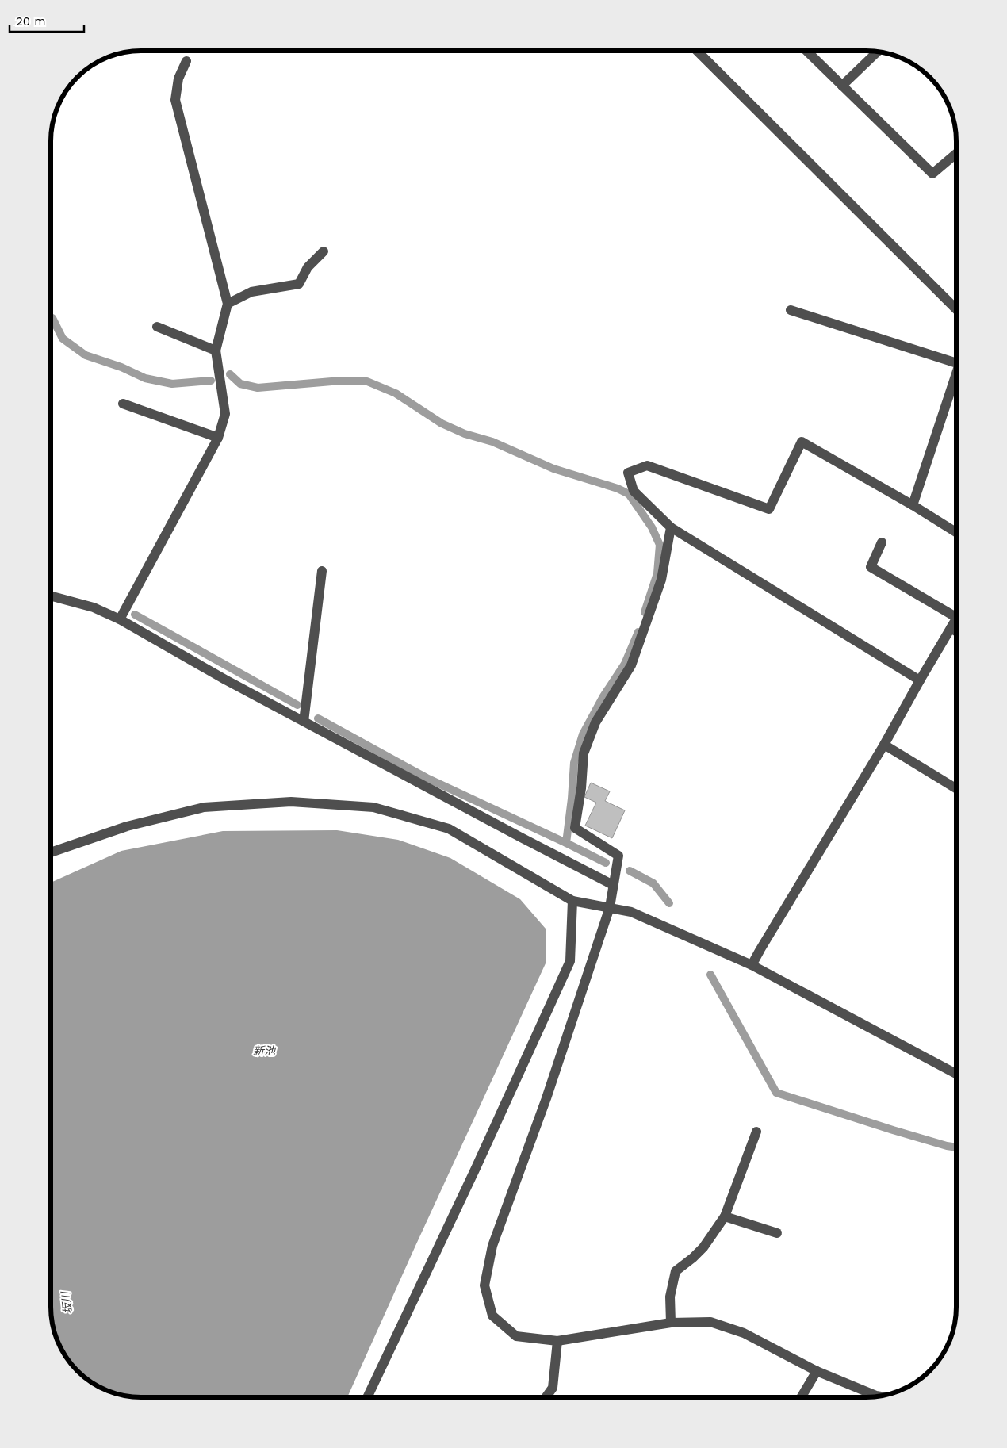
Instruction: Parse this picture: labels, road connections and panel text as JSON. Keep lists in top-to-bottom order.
{
  "water": ["新池", "坂川"],
  "scale_bar": "20 m"
}
